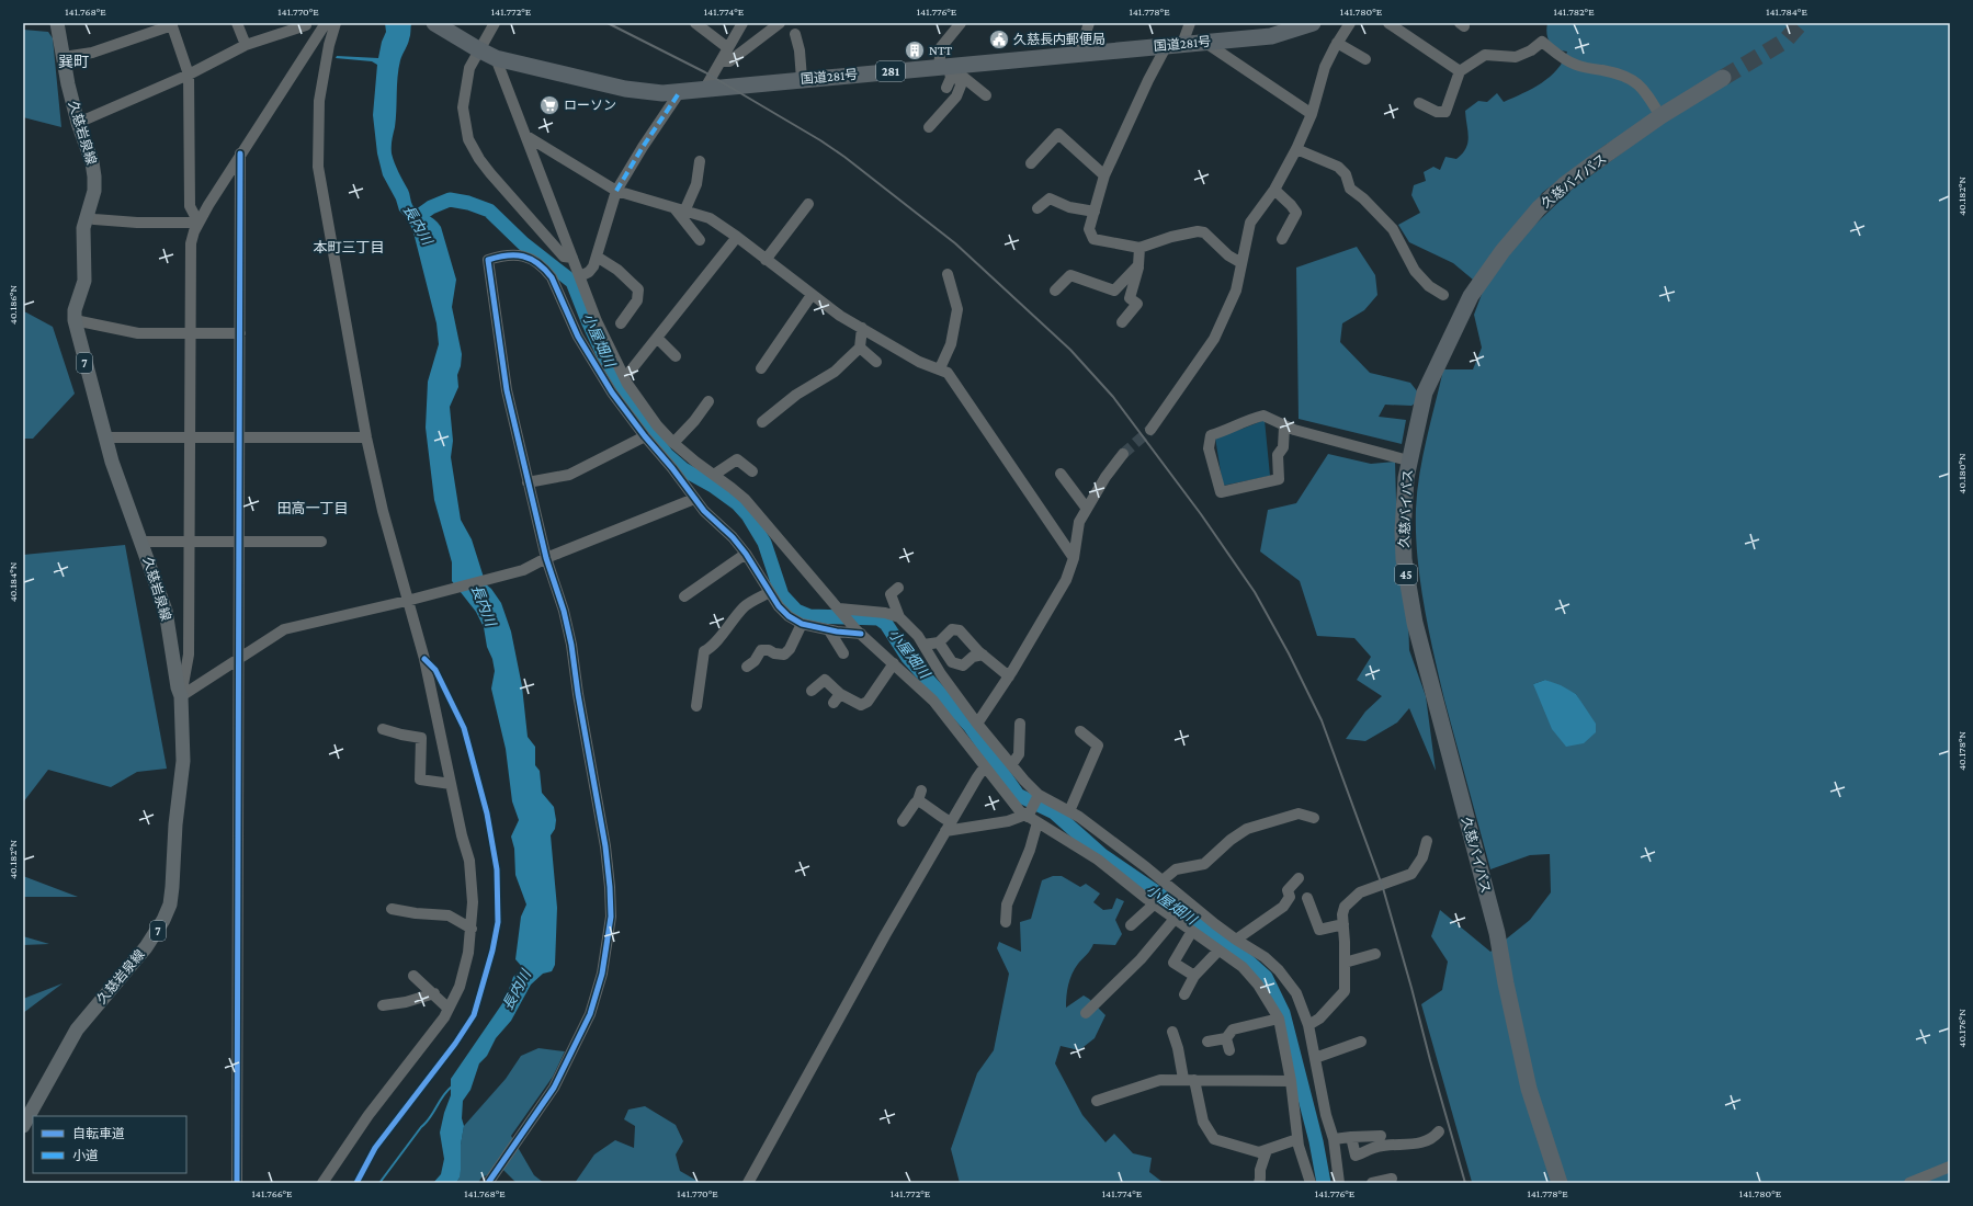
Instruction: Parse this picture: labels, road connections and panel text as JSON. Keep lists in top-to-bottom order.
{
  "streets": {
    "highway": [
      "国道281号",
      "281",
      "久慈バイパス",
      "45"
    ],
    "main road": ["久慈岩泉線", "7"]
  },
  "districts": ["巽町", "本町三丁目", "田高一丁目"],
  "water": ["長内川", "小屋畑川"],
  "places": {
    "public building": ["久慈長内郵便局"],
    "building": ["NTT"],
    "supermarket": ["ローソン"]
  },
  "legend": ["自転車道", "小道"],
  "coordinates": [
    "141.768°E",
    "141.770°E",
    "141.772°E",
    "141.774°E",
    "141.776°E",
    "141.778°E",
    "141.780°E",
    "141.782°E",
    "141.784°E",
    "40.182°N",
    "40.186°N",
    "40.180°N",
    "40.184°N",
    "40.178°N",
    "40.176°N",
    "141.766°E"
  ]
}
